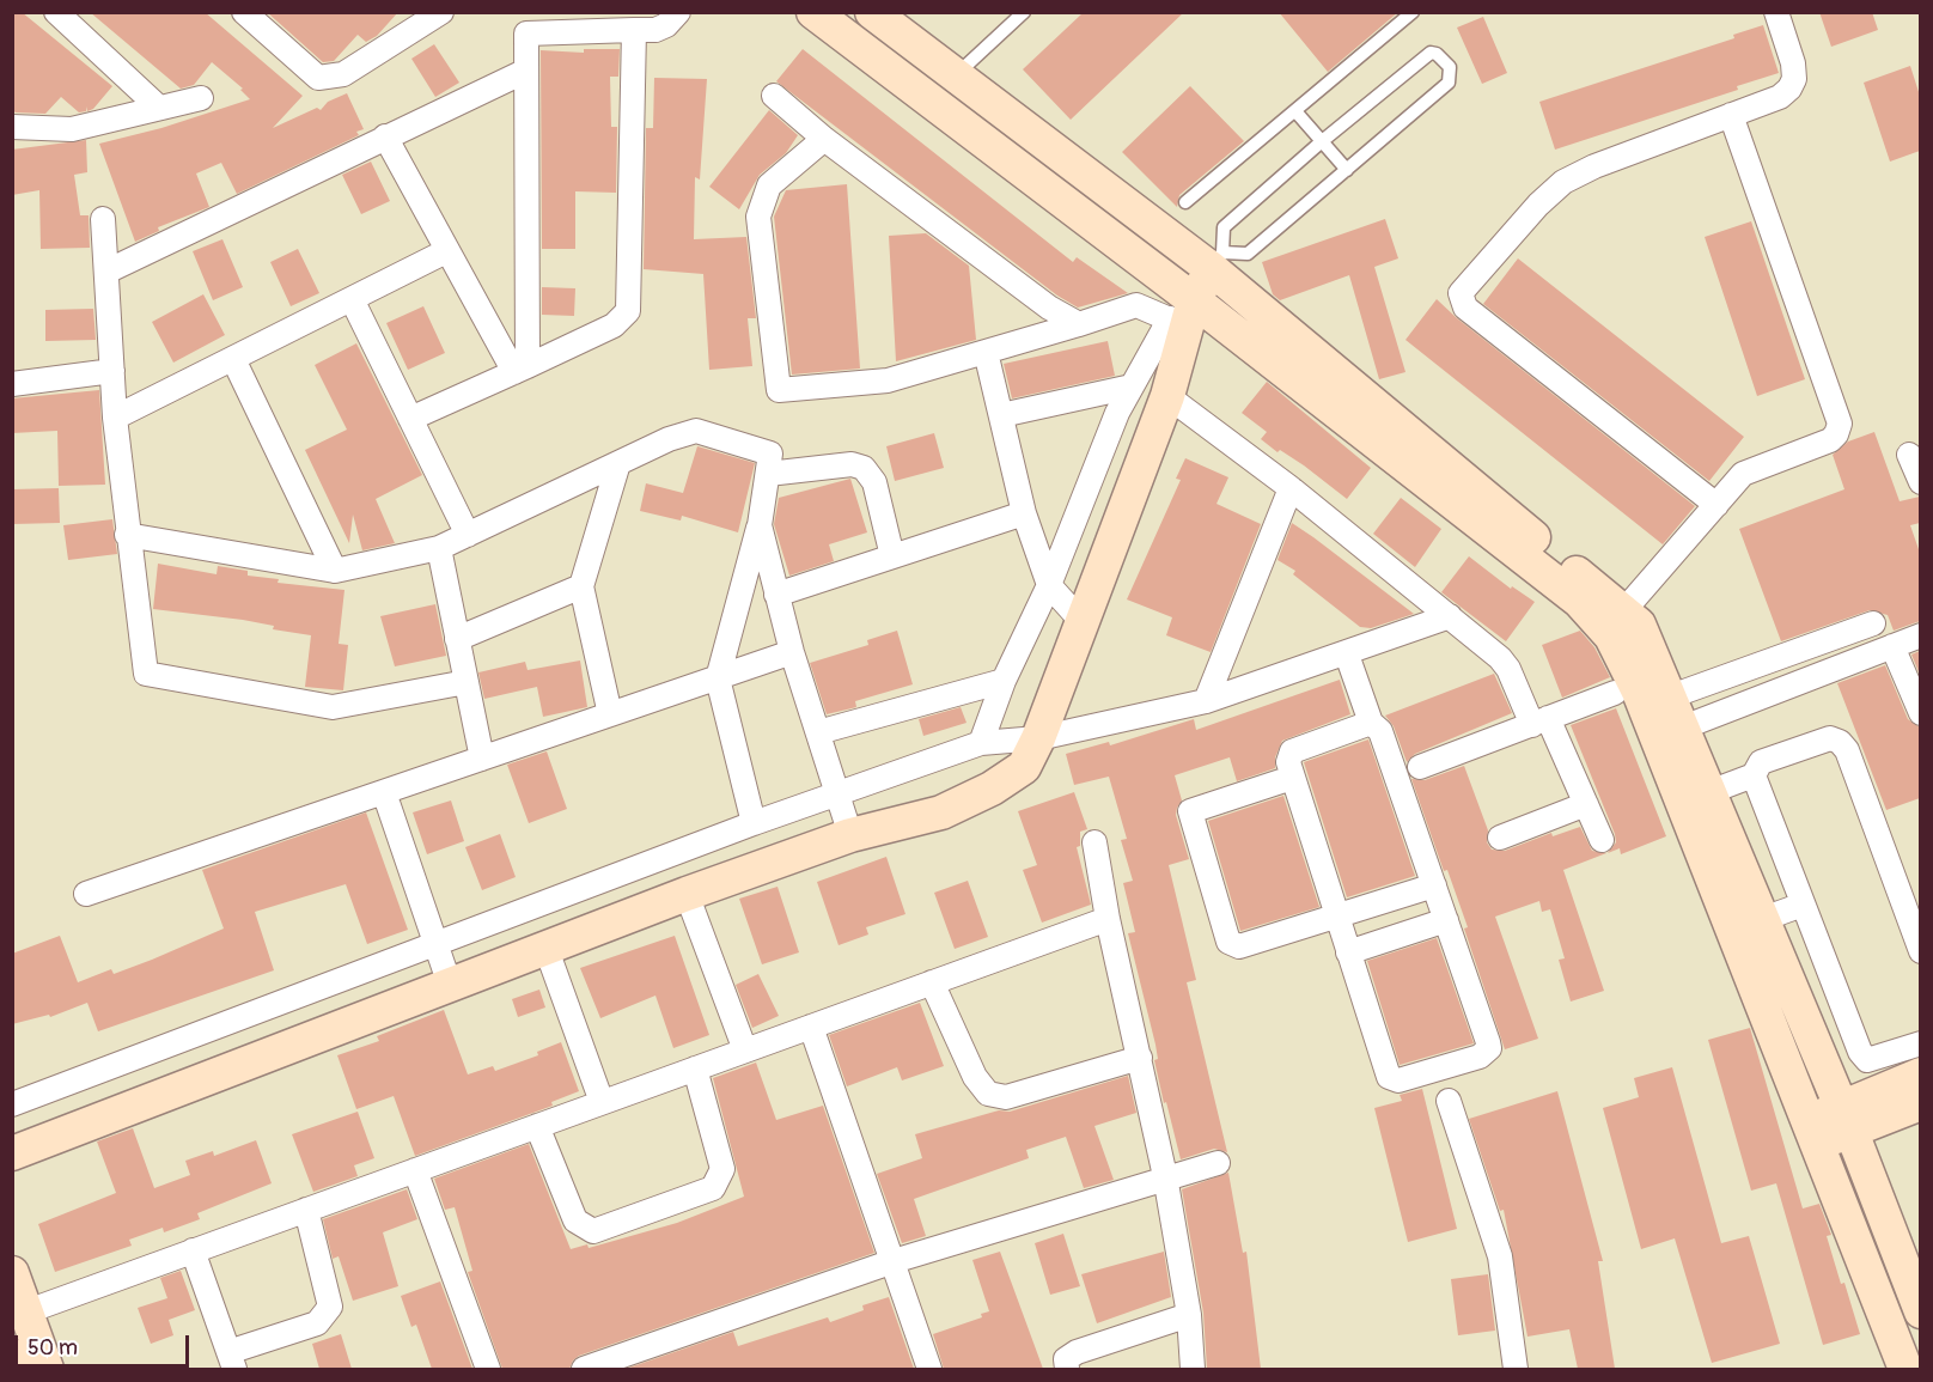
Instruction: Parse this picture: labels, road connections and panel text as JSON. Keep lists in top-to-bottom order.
{
  "scale_bar": "50 m"
}
